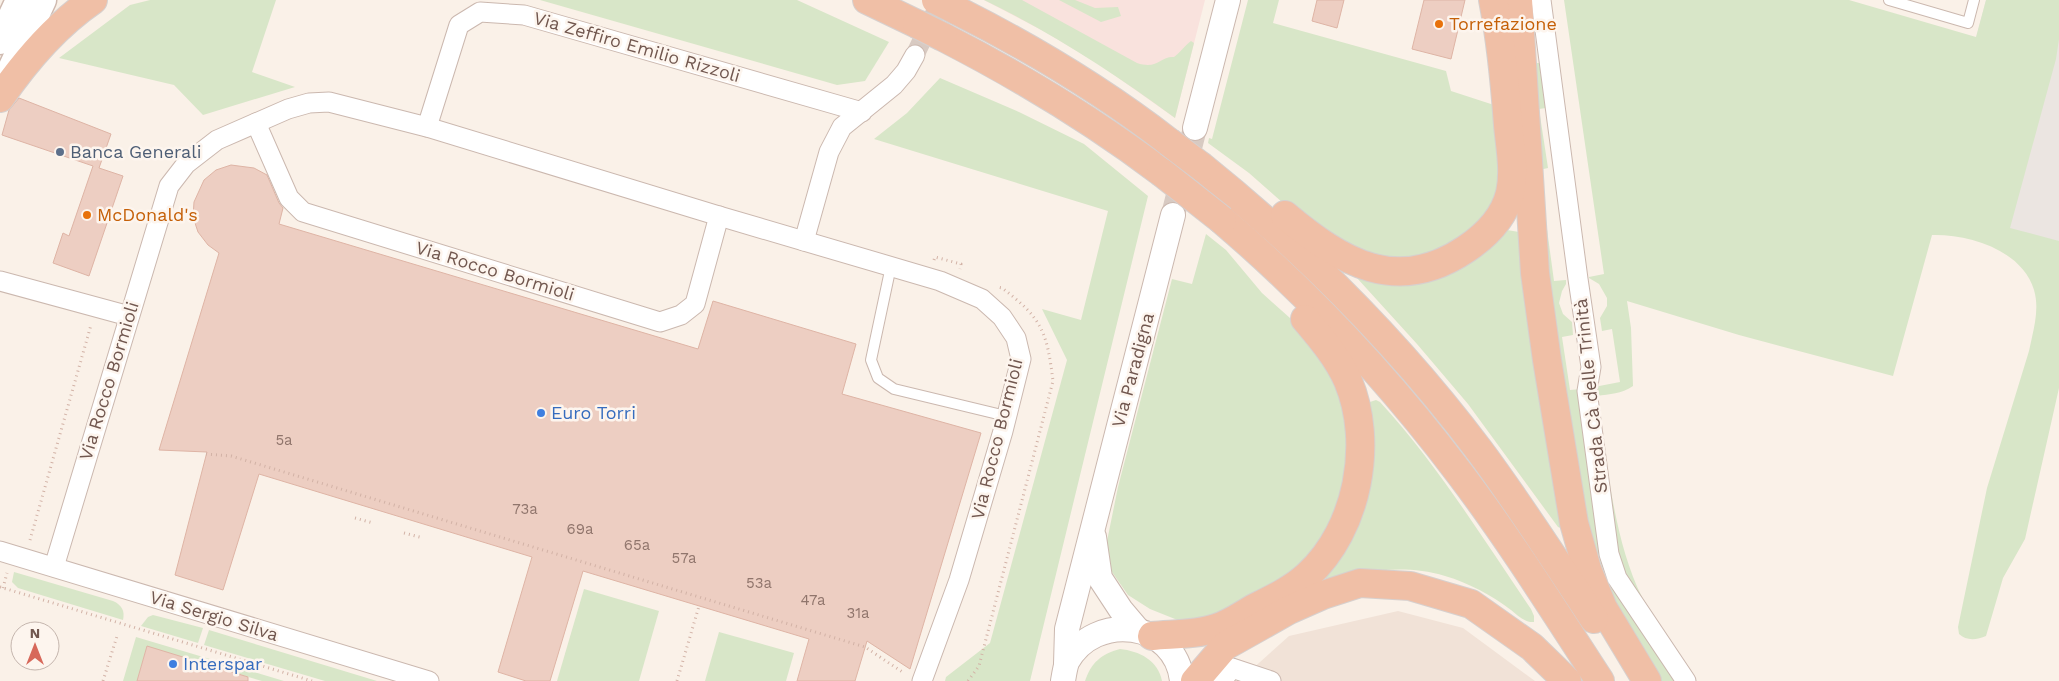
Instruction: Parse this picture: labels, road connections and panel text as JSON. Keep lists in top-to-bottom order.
{
  "streets": {
    "street": [
      "Via Zeffiro Emilio Rizzoli",
      "Via Rocco Bormioli",
      "Via Paradigna",
      "Strada Cà delle Trinità",
      "Via Sergio Silva"
    ]
  },
  "crossings": [
    ["Via Zeffiro Emilio Rizzoli", "Via Rocco Bormioli"],
    ["Via Rocco Bormioli", "Via Sergio Silva"]
  ],
  "places": [
    "Torrefazione",
    "Banca Generali",
    "McDonald's",
    "Euro Torri",
    "Interspar"
  ],
  "house_numbers": [
    "5a",
    "73a",
    "69a",
    "65a",
    "57a",
    "53a",
    "47a",
    "31a"
  ],
  "north": "top"
}
